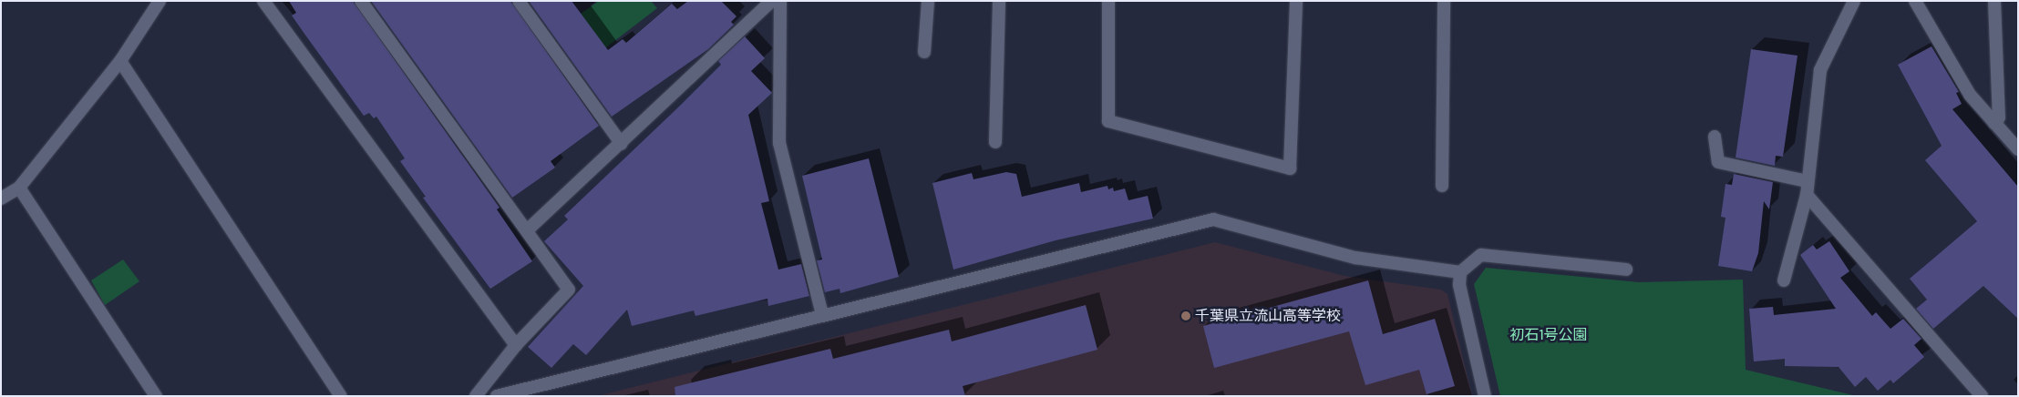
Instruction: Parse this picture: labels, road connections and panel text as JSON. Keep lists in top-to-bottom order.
{
  "parks": ["初石1号公園"],
  "places": ["千葉県立流山高等学校"]
}
